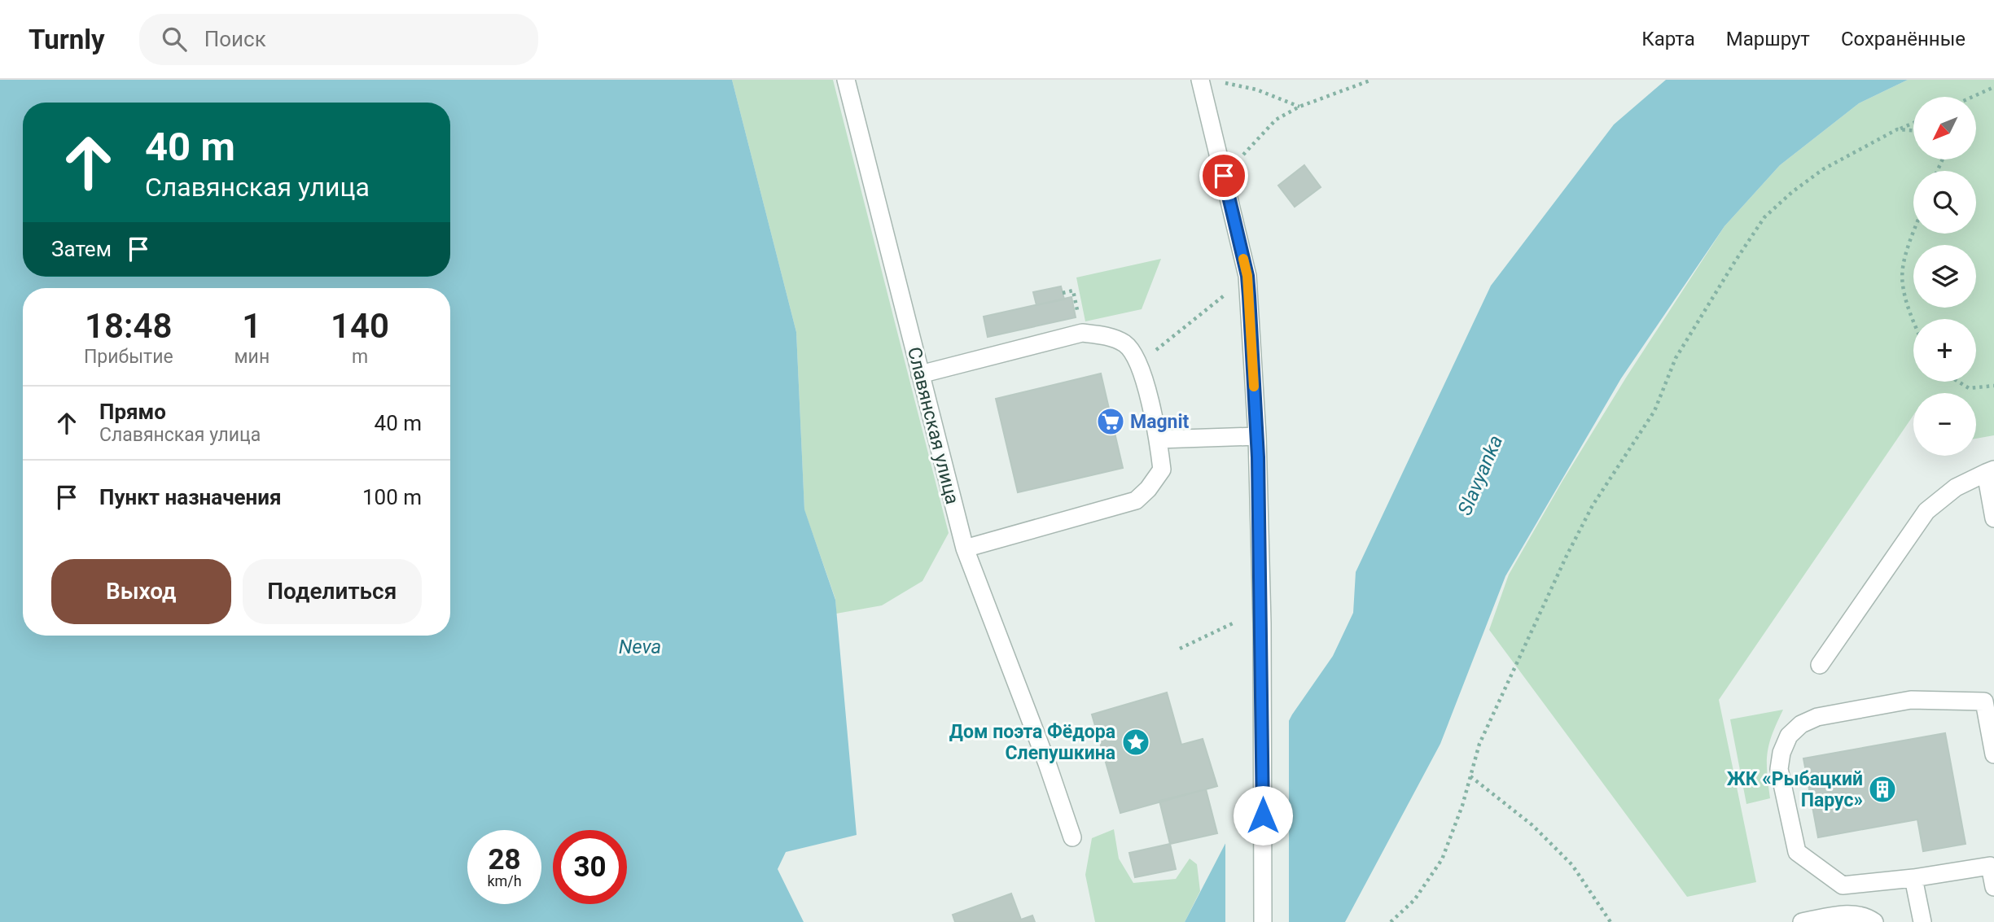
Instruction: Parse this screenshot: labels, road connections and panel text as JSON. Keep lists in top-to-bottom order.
{
  "streets": {
    "street": ["Славянская улица"]
  },
  "water": ["Slavyanka", "Neva"],
  "places": {
    "supermarket": ["Magnit"],
    "place": ["Дом поэта Фёдора Слепушкина"],
    "building": ["ЖК «Рыбацкий Парус»"]
  },
  "north": "bottom left",
  "page": {
    "header": "Turnly",
    "search": "Поиск",
    "nav": ["Карта", "Маршрут", "Сохранённые"],
    "map_buttons": ["+", "−"],
    "turn": ["40 m", "Славянская улица"],
    "then": "Затем",
    "eta": [
      "18:48",
      "Прибытие",
      "1",
      "мин",
      "140",
      "m"
    ],
    "list": [
      {
        "name": "Прямо",
        "note": "Славянская улица",
        "value": "40 m"
      },
      {
        "name": "Пункт назначения",
        "value": "100 m"
      }
    ],
    "buttons": ["Выход", "Поделиться"],
    "speed": "28 km/h",
    "limit": "30"
  }
}
